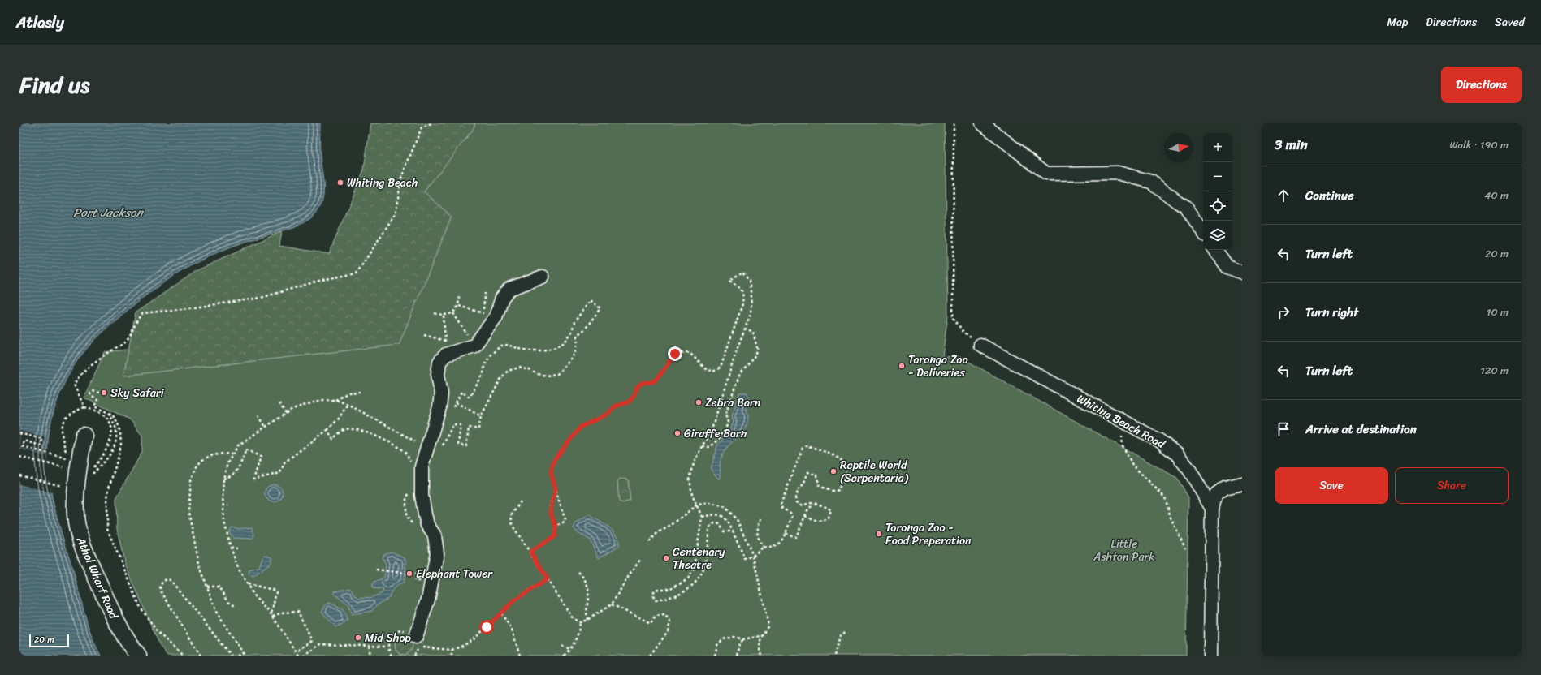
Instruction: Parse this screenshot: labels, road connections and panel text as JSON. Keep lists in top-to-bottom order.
{
  "streets": {
    "main road": ["Athol Wharf Road"],
    "street": ["Whiting Beach Road"]
  },
  "water": ["Port Jackson"],
  "parks": ["Little Ashton Park"],
  "places": [
    "Whiting Beach",
    "Taronga Zoo - Deliveries",
    "Sky Safari",
    "Zebra Barn",
    "Giraffe Barn",
    "Reptile World (Serpentaria)",
    "Taronga Zoo - Food Preperation",
    "Centenary Theatre",
    "Elephant Tower",
    "Mid Shop"
  ],
  "scale_bar": "20 m",
  "north": "right",
  "page": {
    "header": "Atlasly",
    "nav": ["Map", "Directions", "Saved"],
    "title": "Find us",
    "buttons": [
      "Directions",
      ["Save", "Share"]
    ],
    "heading": ["3 min", "Walk · 190 m"],
    "map_buttons": ["+", "−"],
    "list": [
      ["Continue", "40 m"],
      ["Turn left", "20 m"],
      ["Turn right", "10 m"],
      ["Turn left", "120 m"],
      "Arrive at destination"
    ],
    "scale": "20 m"
  }
}
